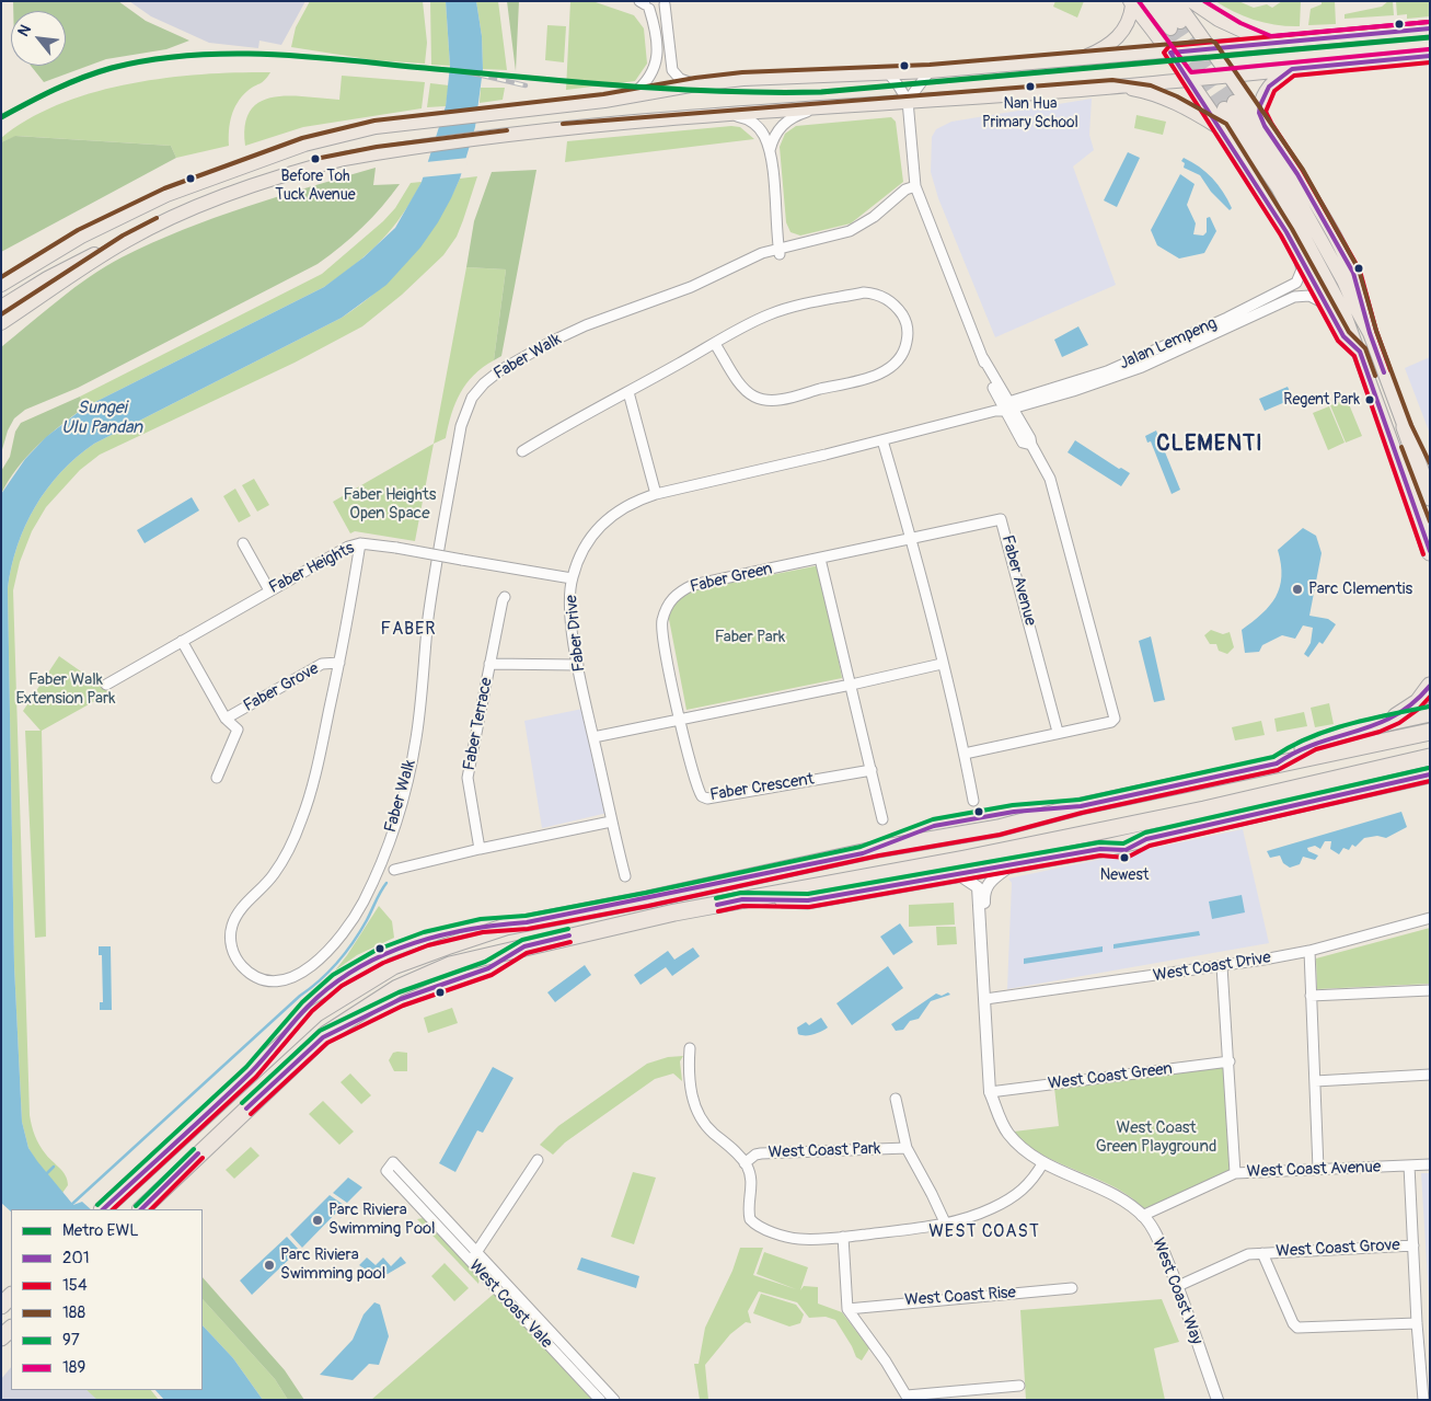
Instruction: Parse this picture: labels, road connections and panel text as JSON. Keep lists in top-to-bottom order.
{
  "streets": {
    "street": [
      "Jalan Lempeng",
      "Faber Walk",
      "Faber Heights",
      "Faber Green",
      "Faber Avenue",
      "Faber Drive",
      "Faber Grove",
      "Faber Terrace",
      "Faber Crescent",
      "West Coast Drive",
      "West Coast Green",
      "West Coast Park",
      "West Coast Avenue",
      "West Coast Grove",
      "West Coast Way",
      "West Coast Rise",
      "West Coast Vale"
    ]
  },
  "crossings": [
    ["Jalan Lempeng", "Faber Drive"],
    ["Faber Walk", "Faber Heights"],
    ["Faber Walk", "Faber Grove"],
    ["Faber Heights", "Faber Drive"],
    ["Faber Heights", "Faber Grove"],
    ["Faber Green", "Faber Avenue"],
    ["Faber Green", "Faber Crescent"],
    ["Faber Drive", "Faber Terrace"],
    ["West Coast Drive", "West Coast Way"],
    ["West Coast Green", "West Coast Way"],
    ["West Coast Park", "West Coast Way"],
    ["West Coast Avenue", "West Coast Grove"],
    ["West Coast Avenue", "West Coast Way"],
    ["West Coast Grove", "West Coast Way"]
  ],
  "districts": ["CLEMENTI", "FABER", "WEST COAST"],
  "water": ["Sungei Ulu Pandan"],
  "parks": [
    "Faber Heights Open Space",
    "Faber Park",
    "Faber Walk Extension Park",
    "West Coast Green Playground"
  ],
  "places": [
    "Nan Hua Primary School",
    "Before Toh Tuck Avenue",
    "Regent Park",
    "Parc Clementis",
    "Newest",
    "Parc Riviera Swimming Pool",
    "Parc Riviera Swimming pool"
  ],
  "lines": [
    "transit line 189",
    "transit line 154",
    "transit line 201",
    "metro line EWL",
    "transit line 188",
    "transit line 97"
  ],
  "legend": [
    "Metro EWL",
    "201",
    "154",
    "188",
    "97",
    "189"
  ],
  "north": "top left"
}
